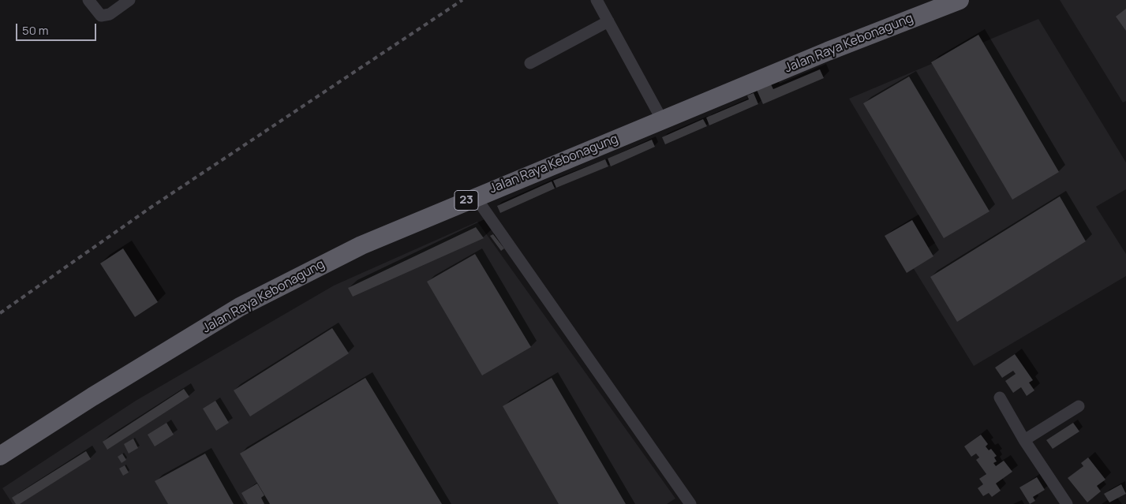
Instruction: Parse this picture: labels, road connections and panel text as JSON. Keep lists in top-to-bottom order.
{
  "streets": {
    "highway": ["Jalan Raya Kebonagung", "23"]
  },
  "scale_bar": "50 m"
}
